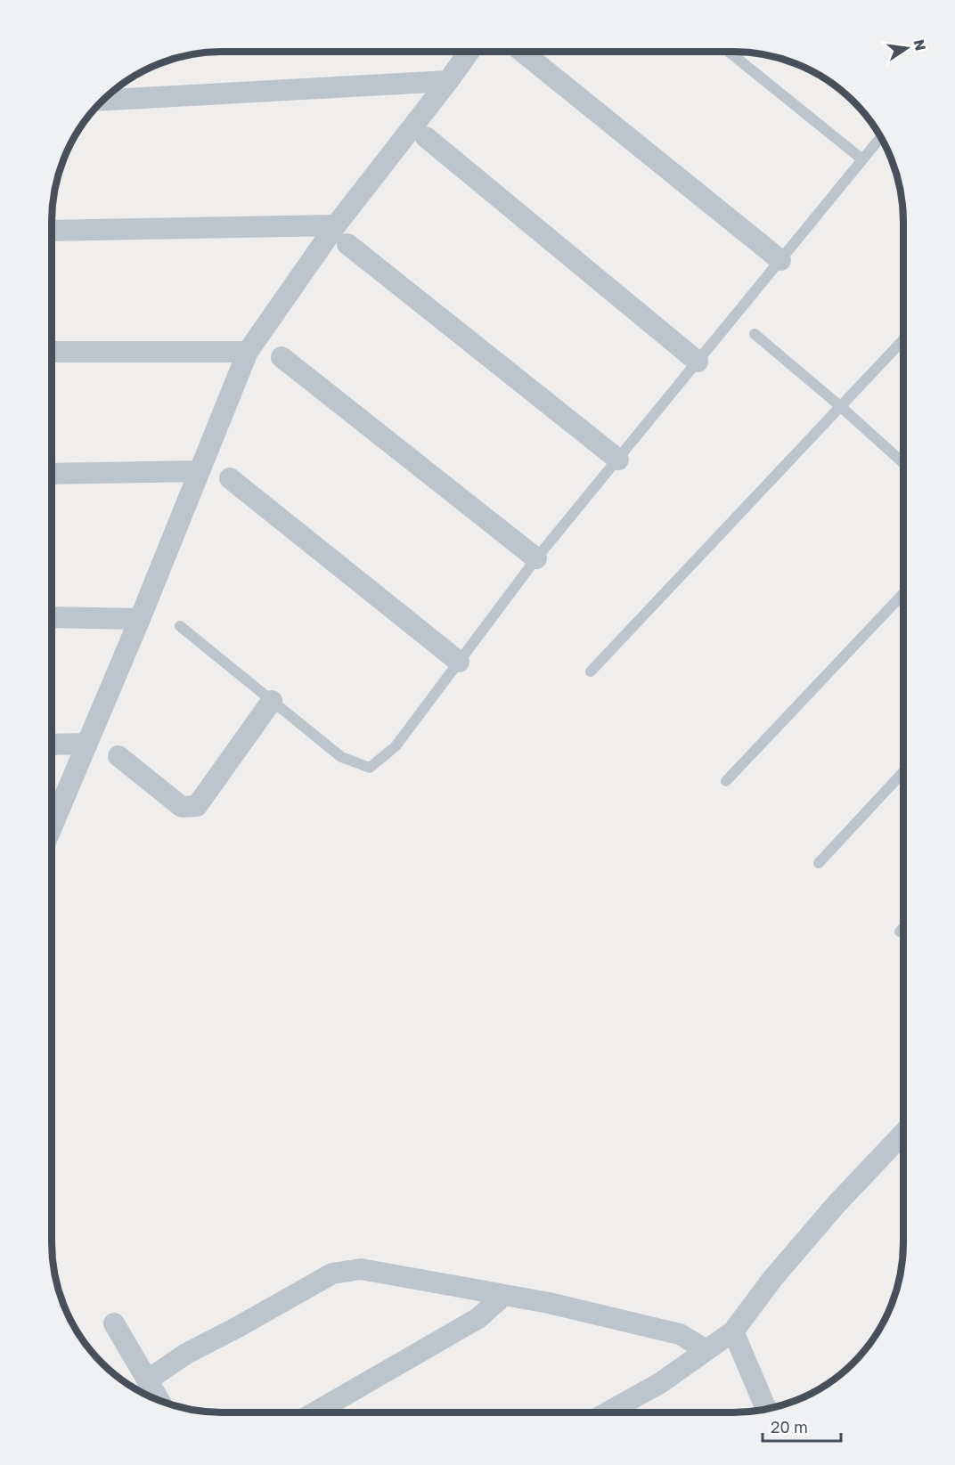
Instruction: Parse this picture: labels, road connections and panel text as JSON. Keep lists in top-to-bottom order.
{
  "scale_bar": "20 m",
  "north": "right"
}
